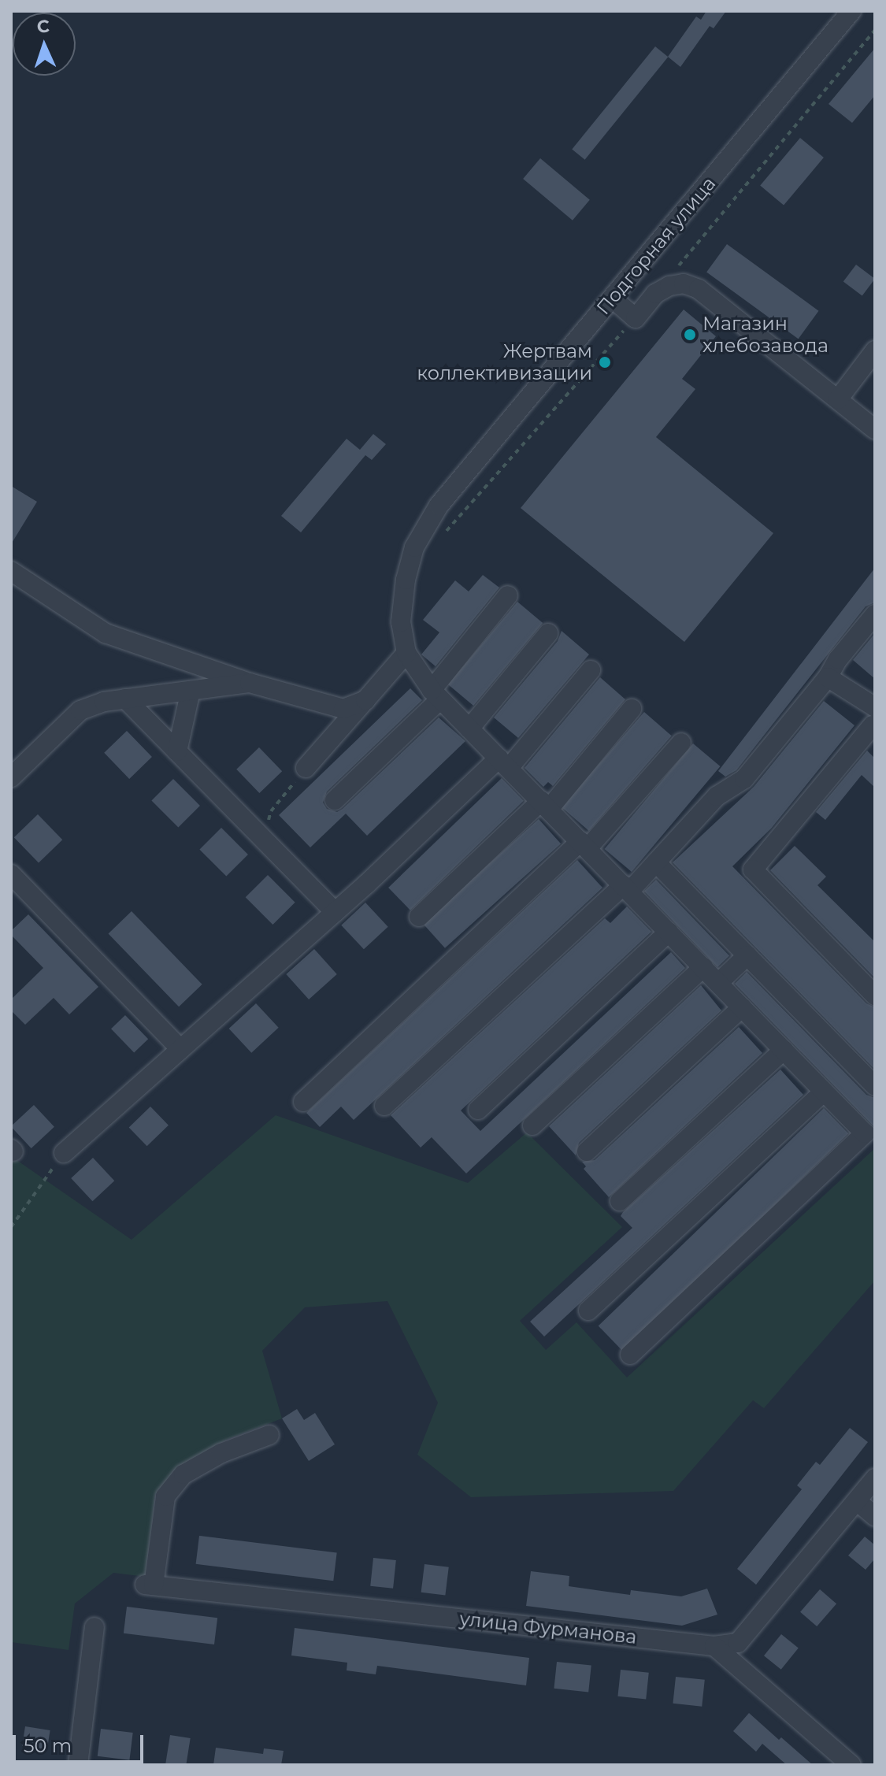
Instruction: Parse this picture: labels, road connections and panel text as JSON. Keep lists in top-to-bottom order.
{
  "streets": {
    "street": ["Подгорная улица", "улица Фурманова"]
  },
  "places": ["Магазин хлебозавода", "Жертвам коллективизации"],
  "scale_bar": "50 m",
  "north": "top"
}
